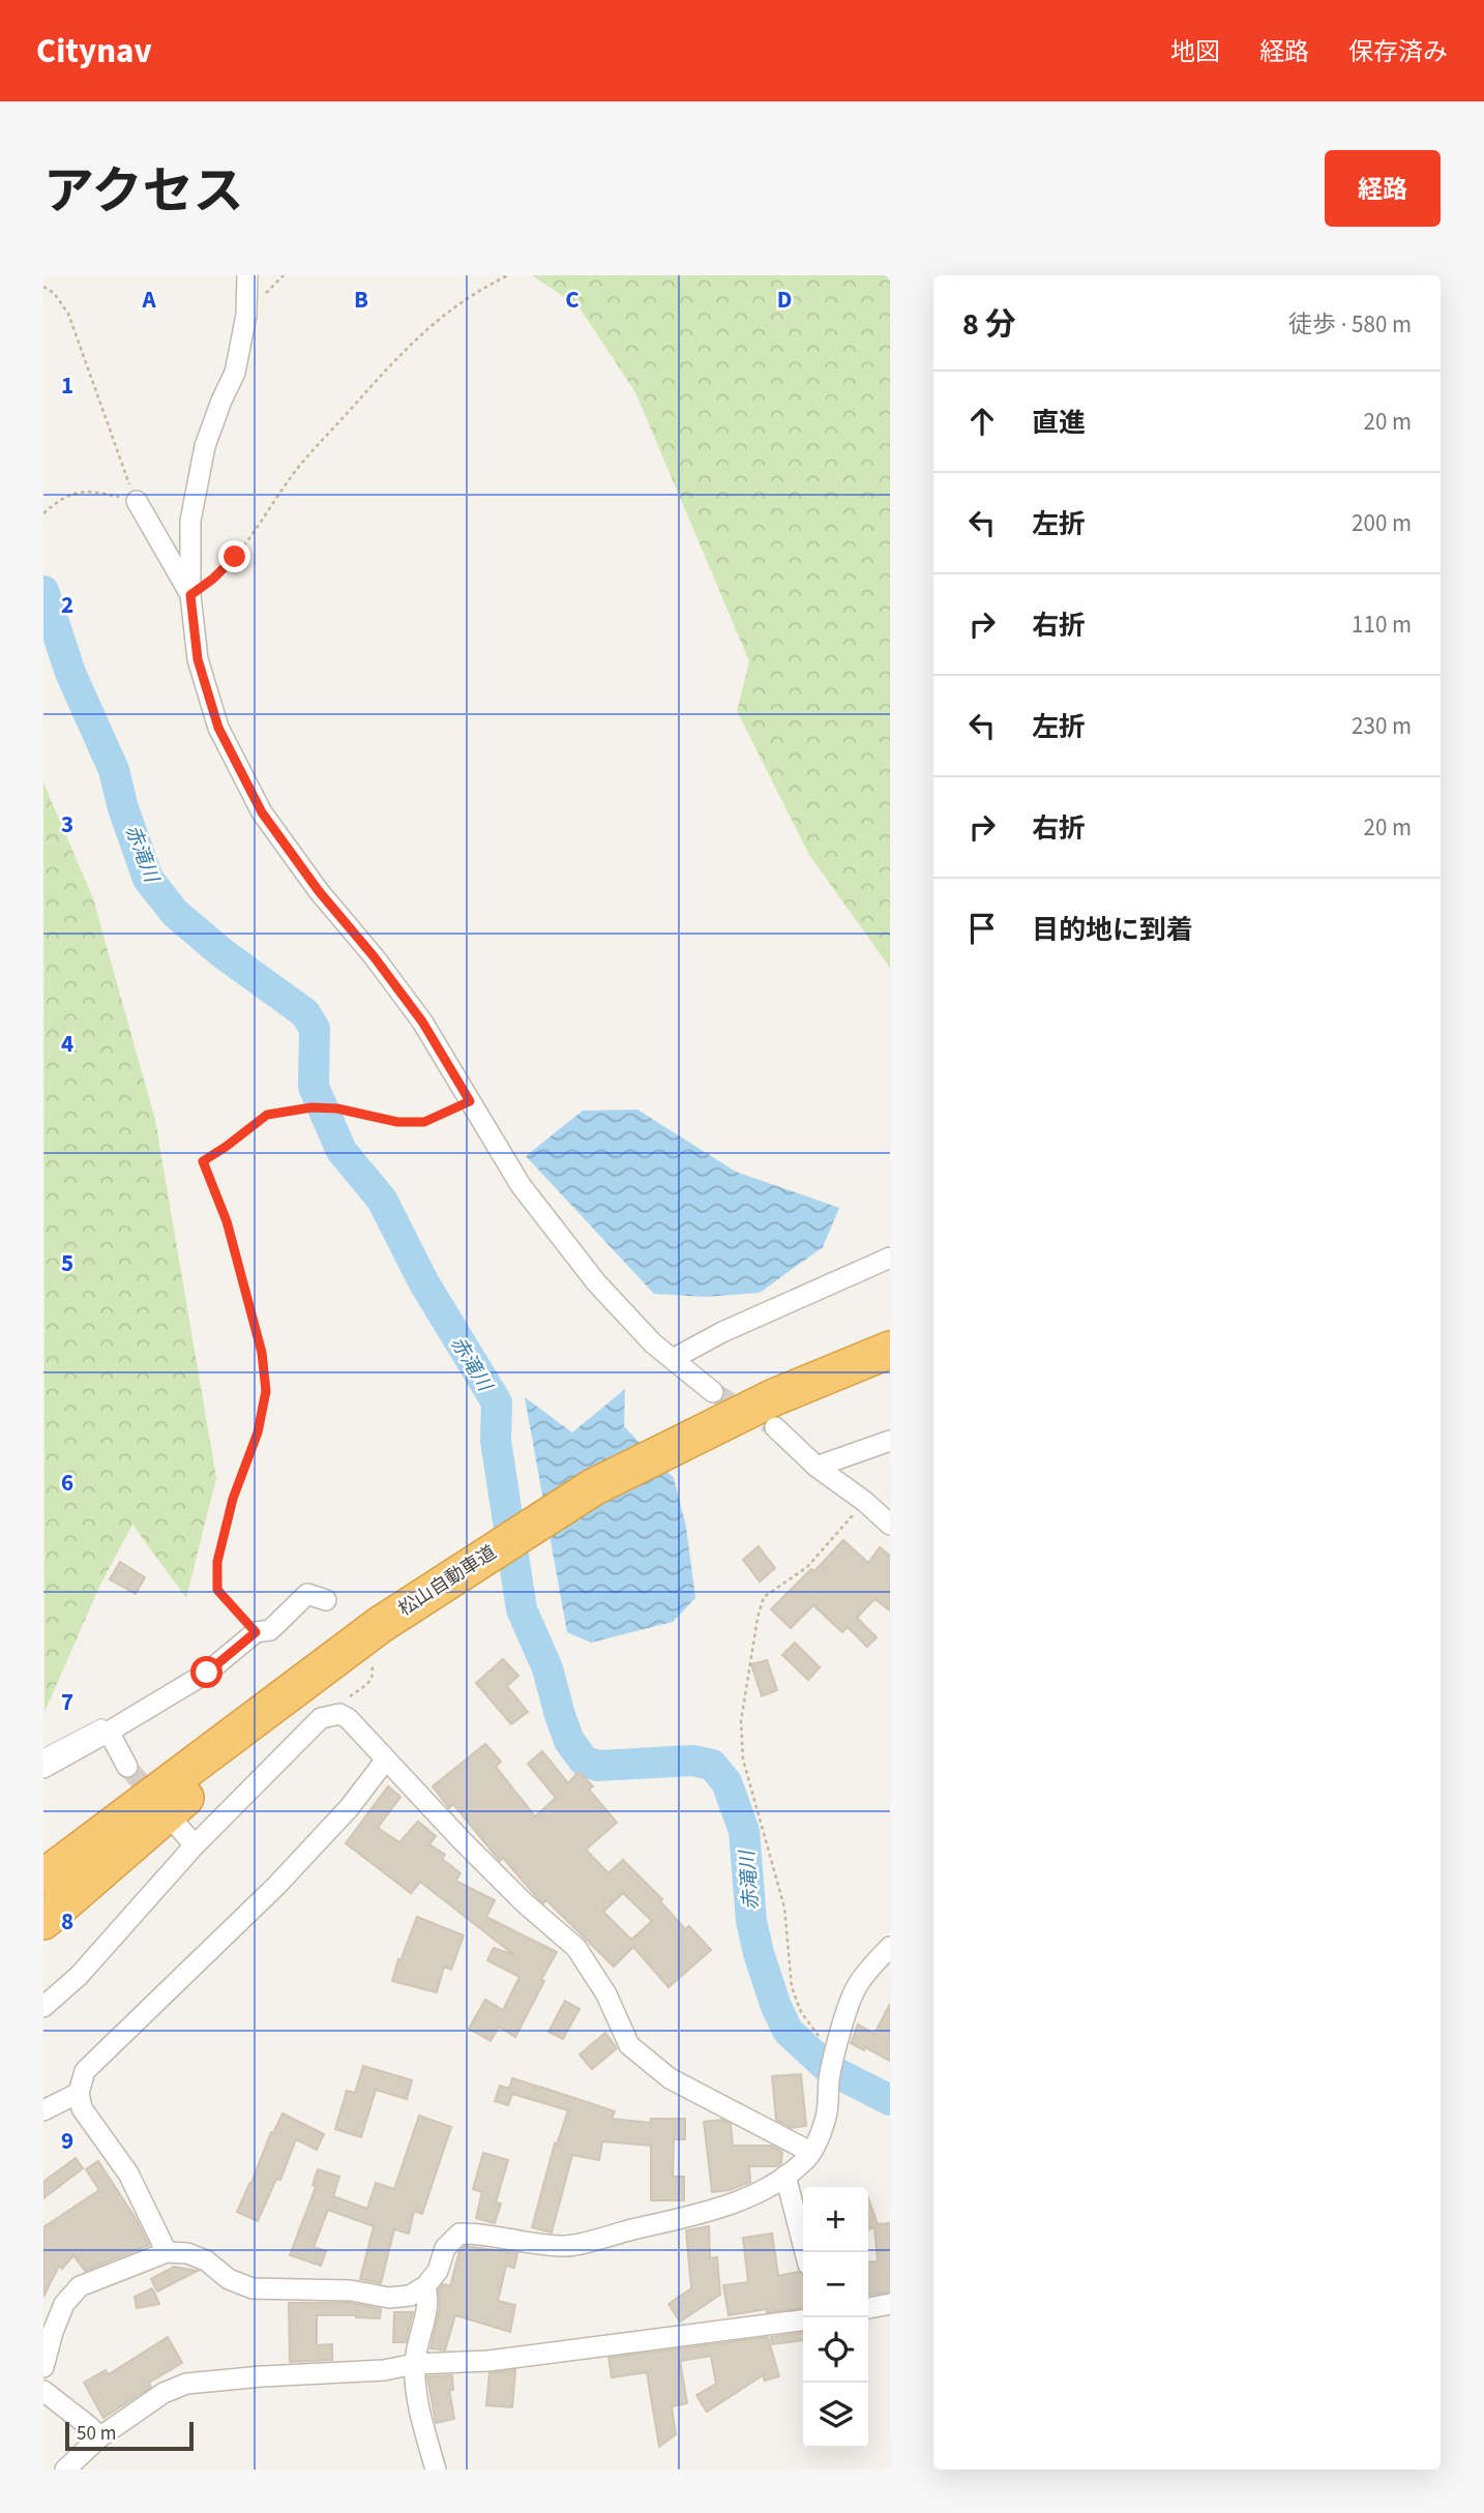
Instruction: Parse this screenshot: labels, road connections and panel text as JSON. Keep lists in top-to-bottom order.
{
  "streets": {
    "highway": ["松山自動車道"]
  },
  "water": ["赤滝川"],
  "scale_bar": "50 m",
  "page": {
    "header": "Citynav",
    "nav": ["地図", "経路", "保存済み"],
    "title": "アクセス",
    "buttons": "経路",
    "heading": ["8 分", "徒歩 · 580 m"],
    "list": [
      ["直進", "20 m"],
      ["左折", "200 m"],
      ["右折", "110 m"],
      ["左折", "230 m"],
      ["右折", "20 m"],
      "目的地に到着"
    ],
    "map_buttons": ["+", "−"],
    "scale": "50 m"
  },
  "grid": {
    "columns": [
      "A",
      "B",
      "C",
      "D"
    ],
    "rows": [
      "1",
      "2",
      "3",
      "4",
      "5",
      "6",
      "7",
      "8",
      "9"
    ]
  }
}
